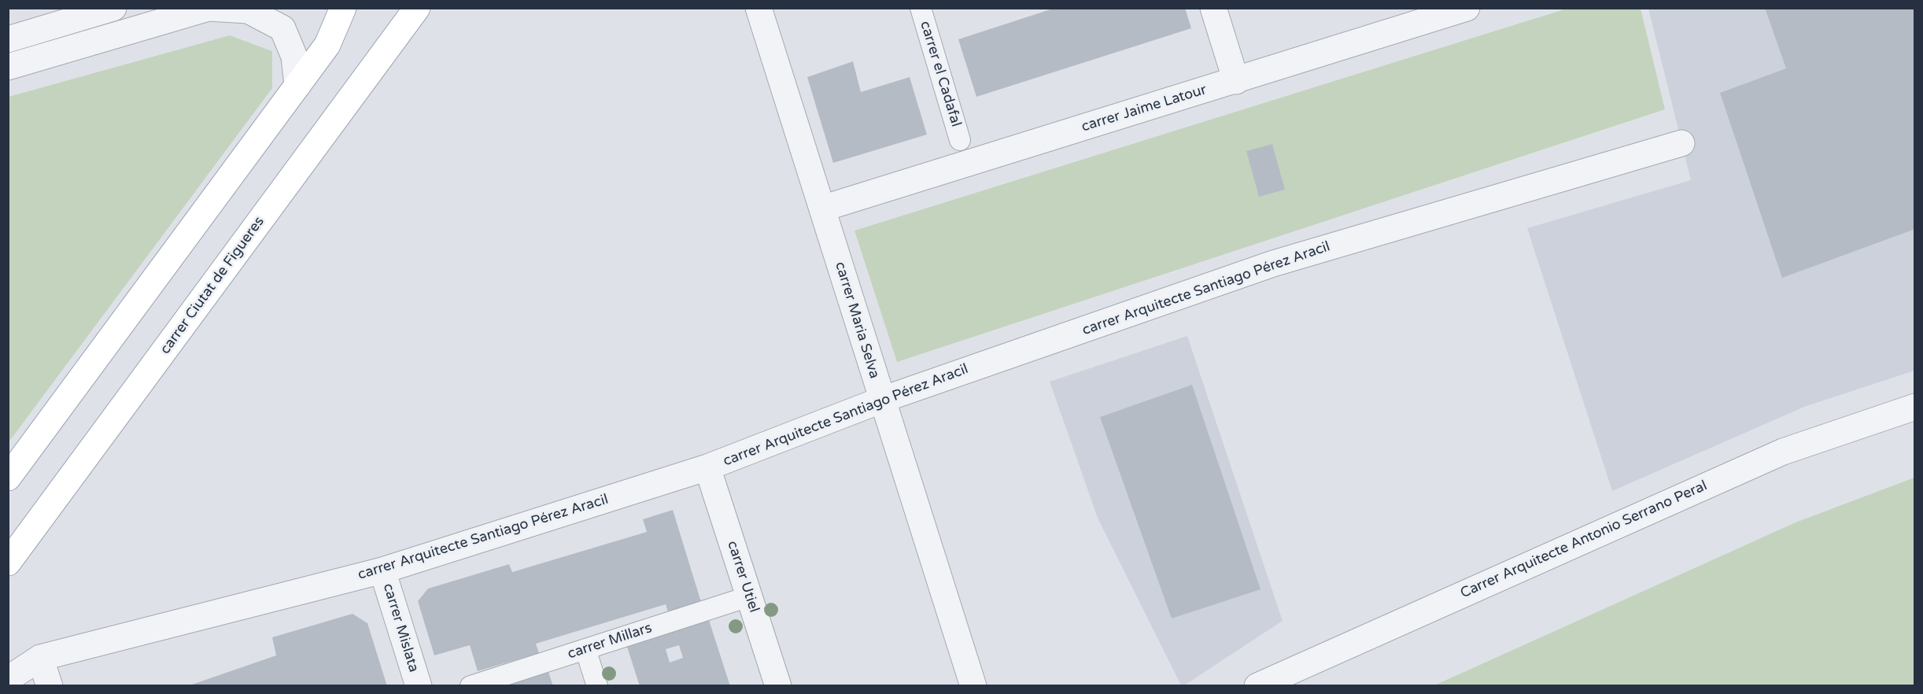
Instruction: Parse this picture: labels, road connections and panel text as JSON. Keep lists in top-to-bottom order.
{
  "streets": {
    "main road": ["carrer Ciutat de Figueres"],
    "street": [
      "carrer el Cadafal",
      "carrer Jaime Latour",
      "carrer Arquitecte Santiago Pérez Aracil",
      "carrer Maria Selva",
      "Carrer Arquitecte Antonio Serrano Peral",
      "carrer Utiel",
      "carrer Mislata",
      "carrer Millars"
    ]
  },
  "crossings": [
    ["carrer Jaime Latour", "carrer Maria Selva"],
    ["carrer Arquitecte Santiago Pérez Aracil", "carrer Maria Selva"],
    ["carrer Arquitecte Santiago Pérez Aracil", "carrer Utiel"],
    ["carrer Arquitecte Santiago Pérez Aracil", "carrer Mislata"],
    ["carrer Utiel", "carrer Millars"]
  ]
}
